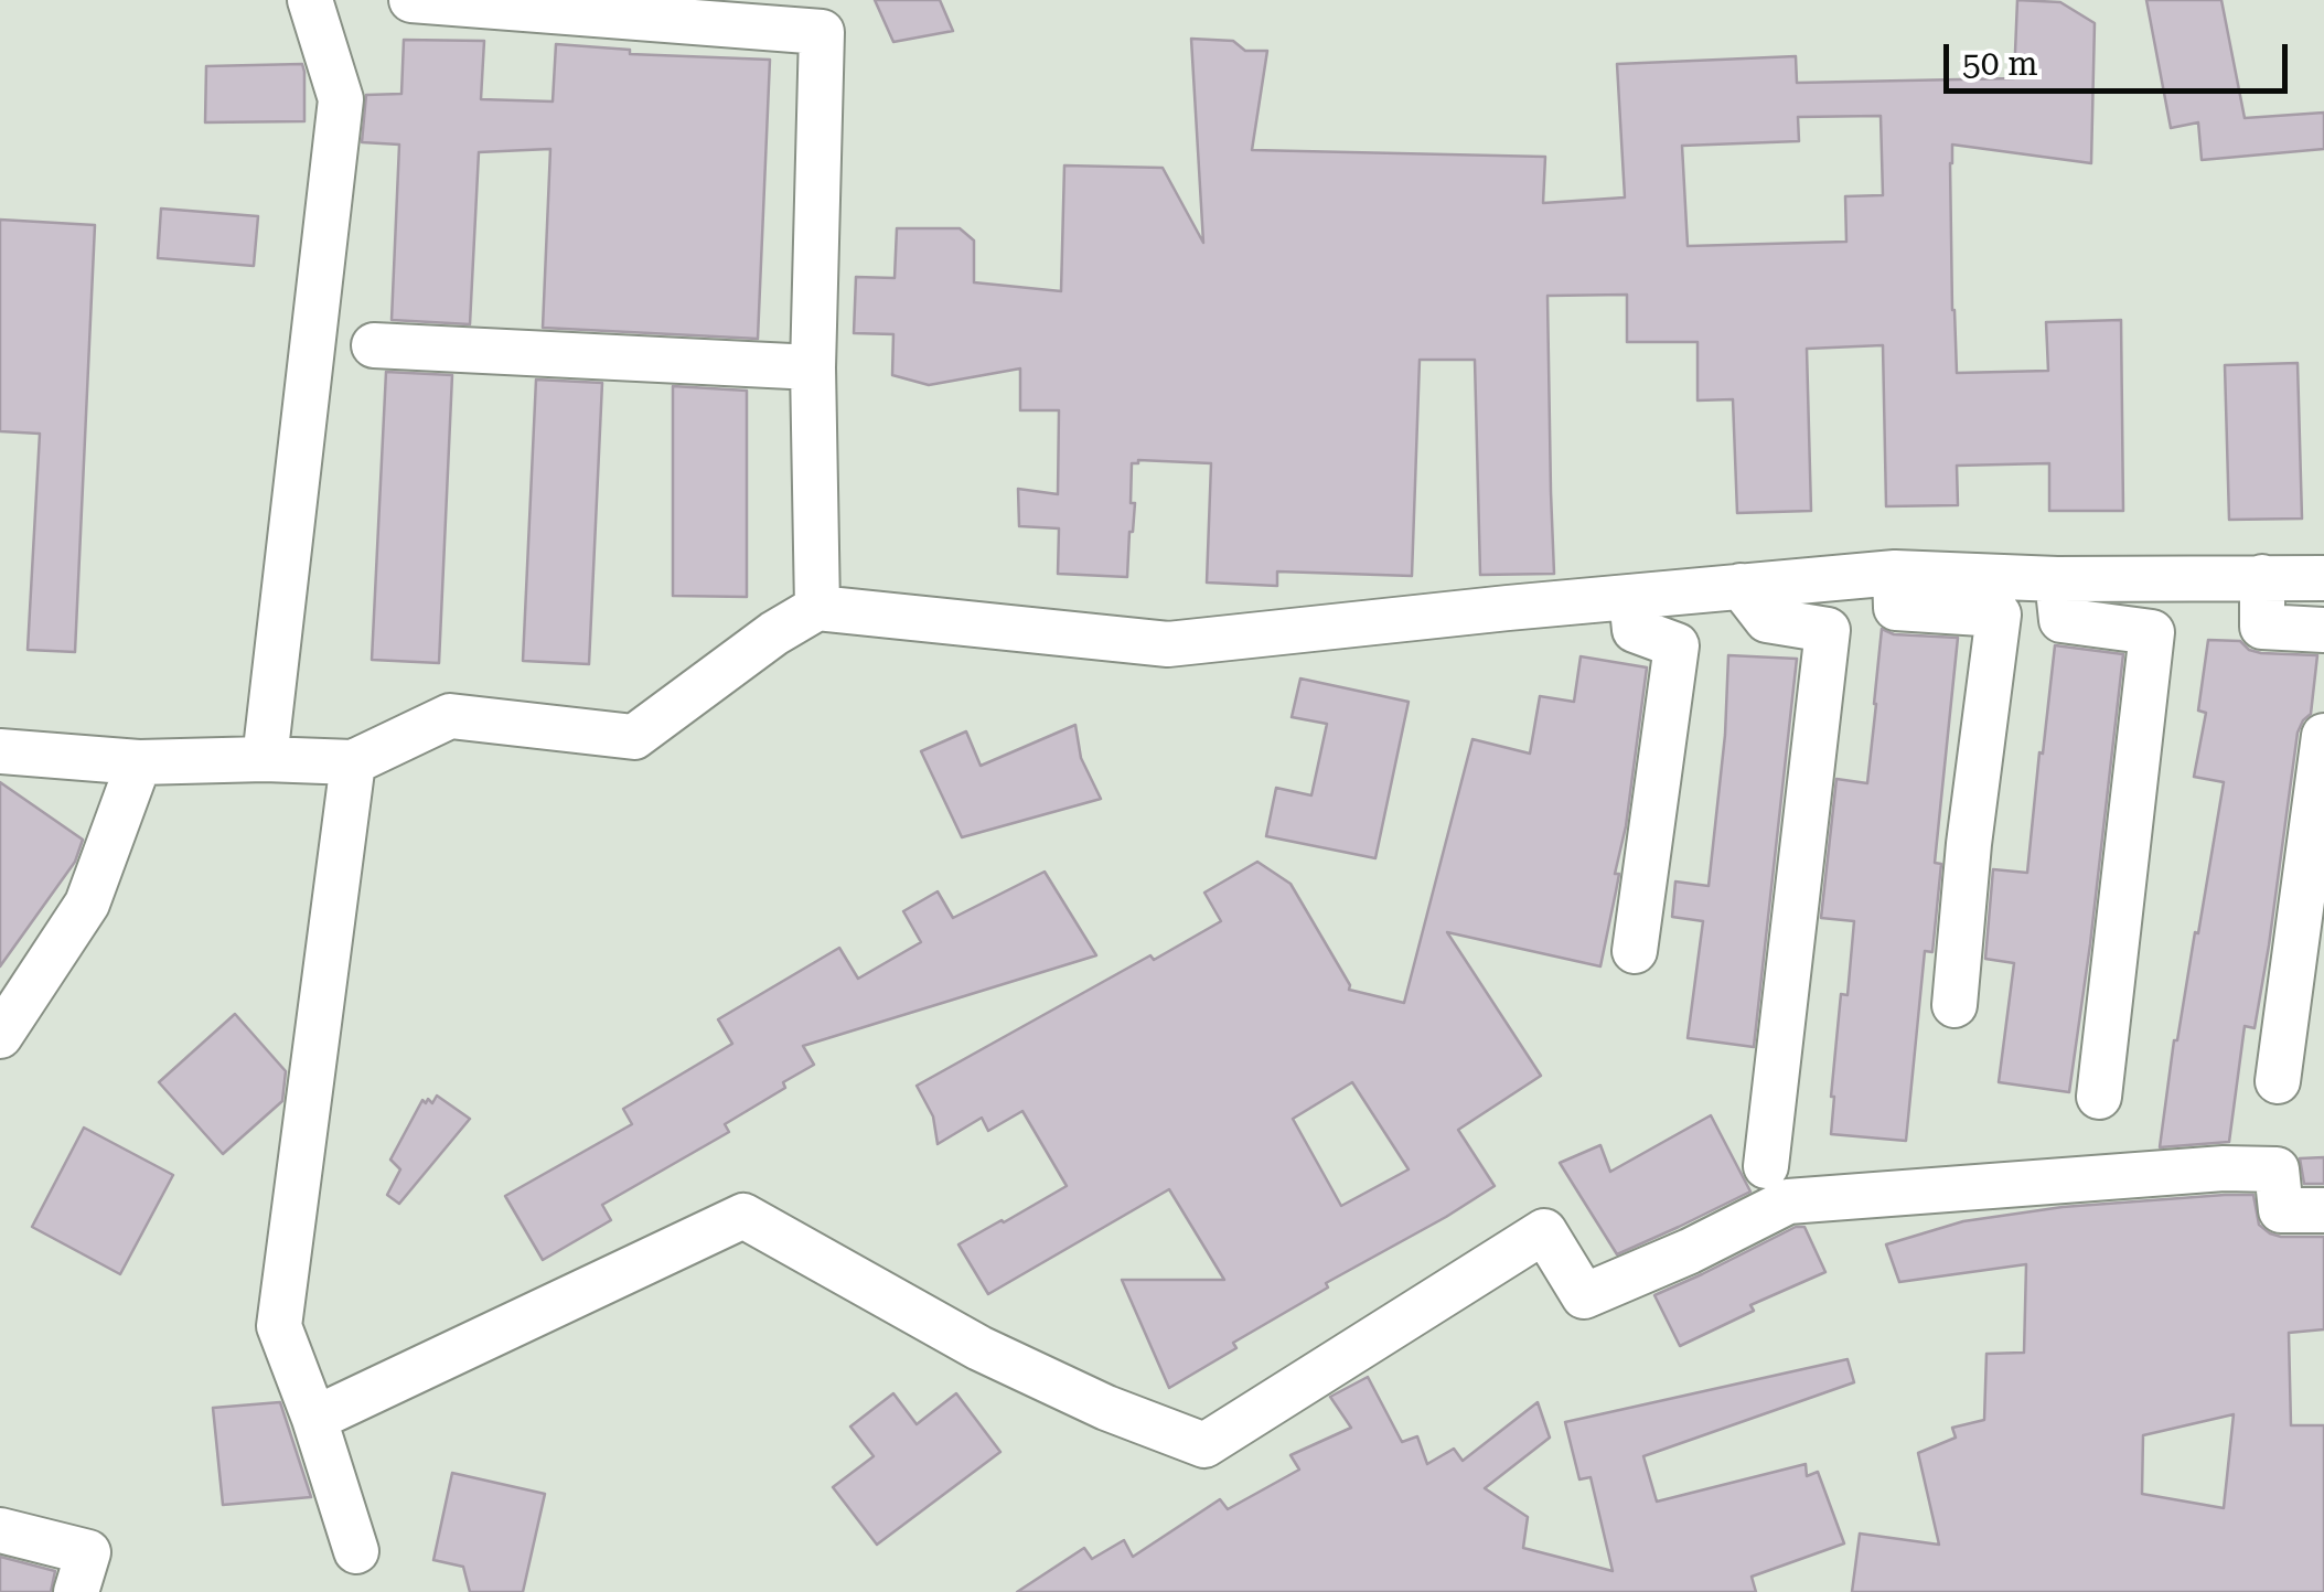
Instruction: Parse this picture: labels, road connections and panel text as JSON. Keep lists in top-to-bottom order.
{
  "scale_bar": "50 m"
}
